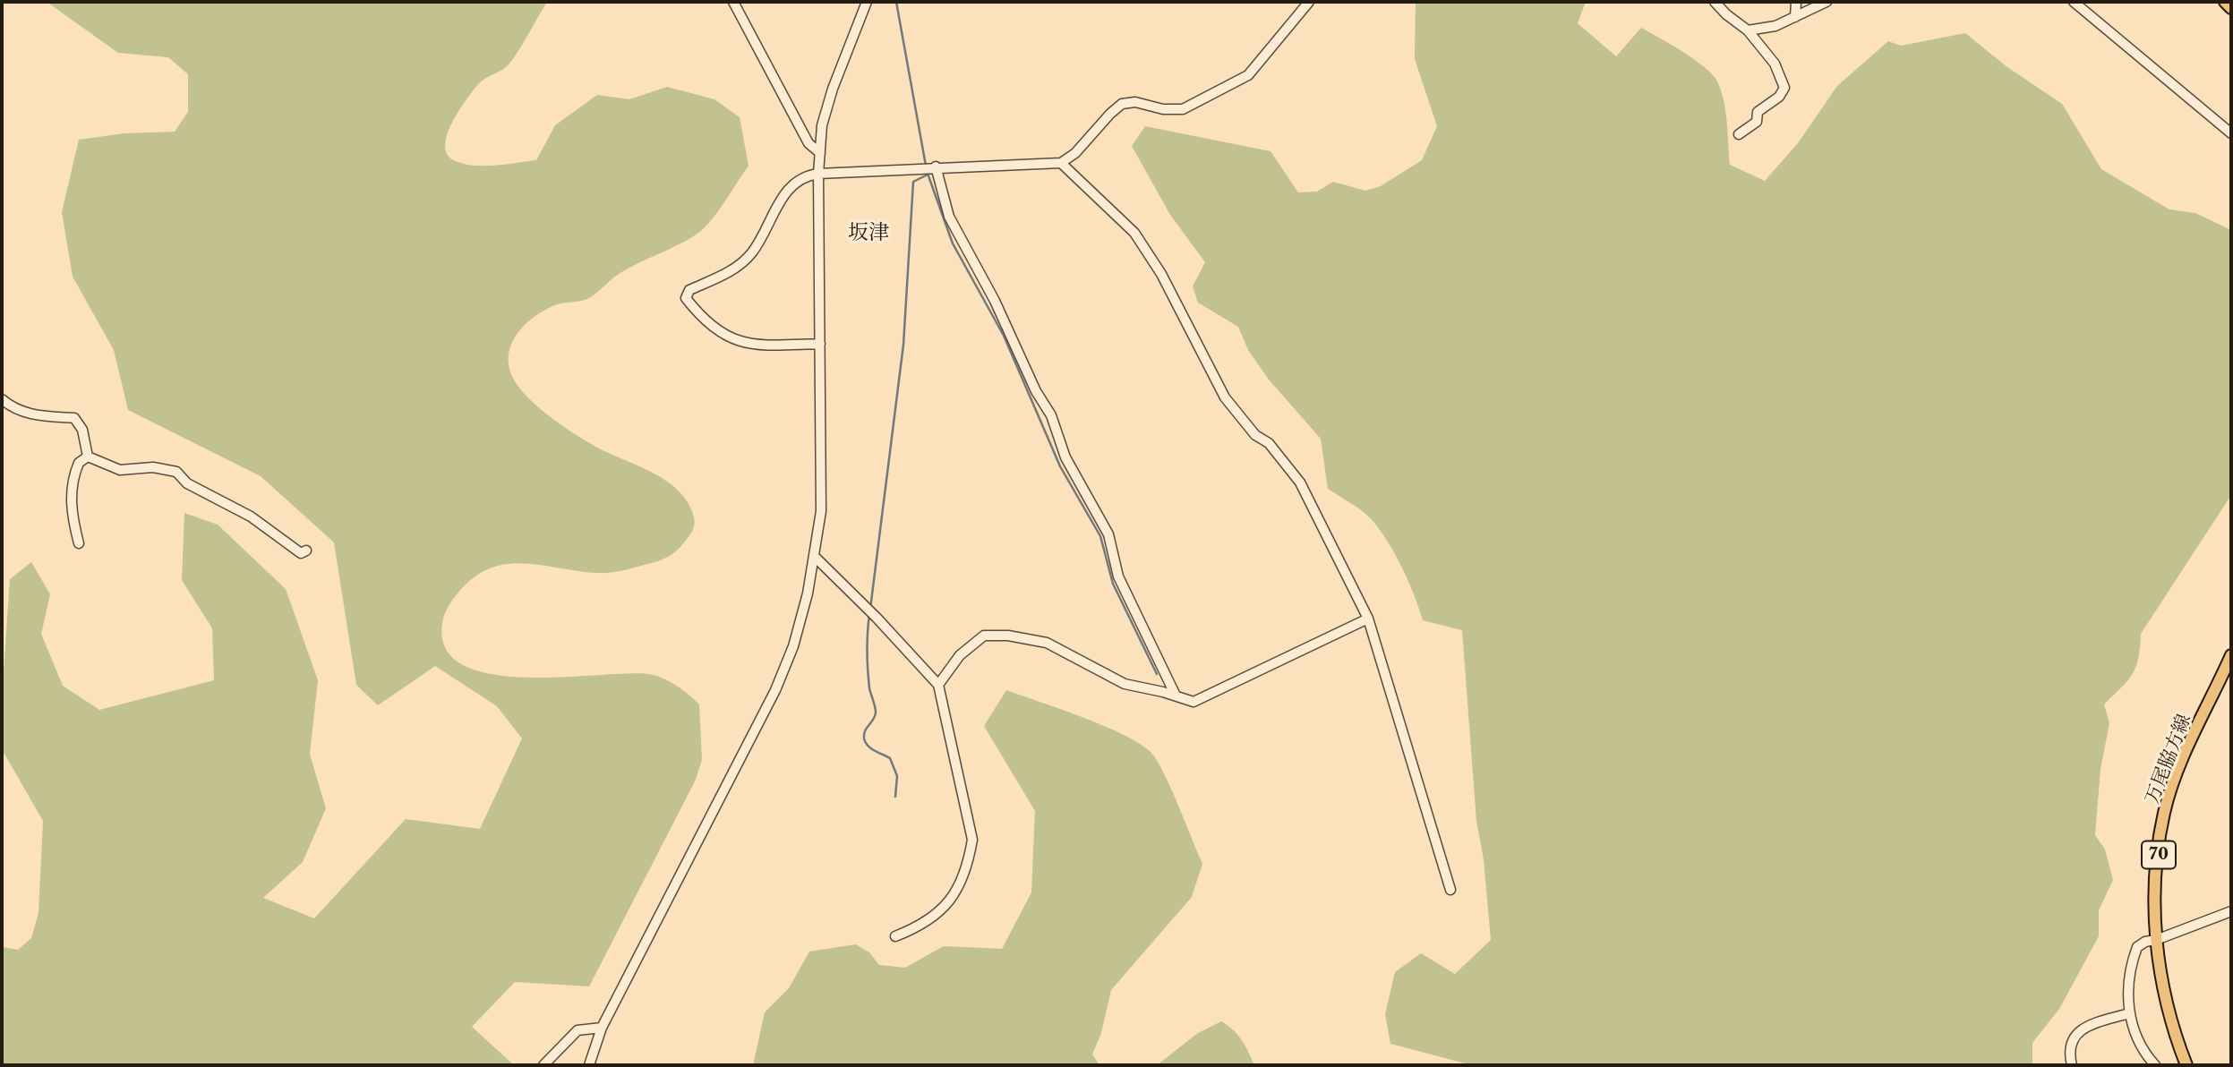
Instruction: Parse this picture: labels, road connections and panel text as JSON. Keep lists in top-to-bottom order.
{
  "streets": {
    "main road": ["万尾脇方線", "70"]
  },
  "districts": ["坂津"]
}
